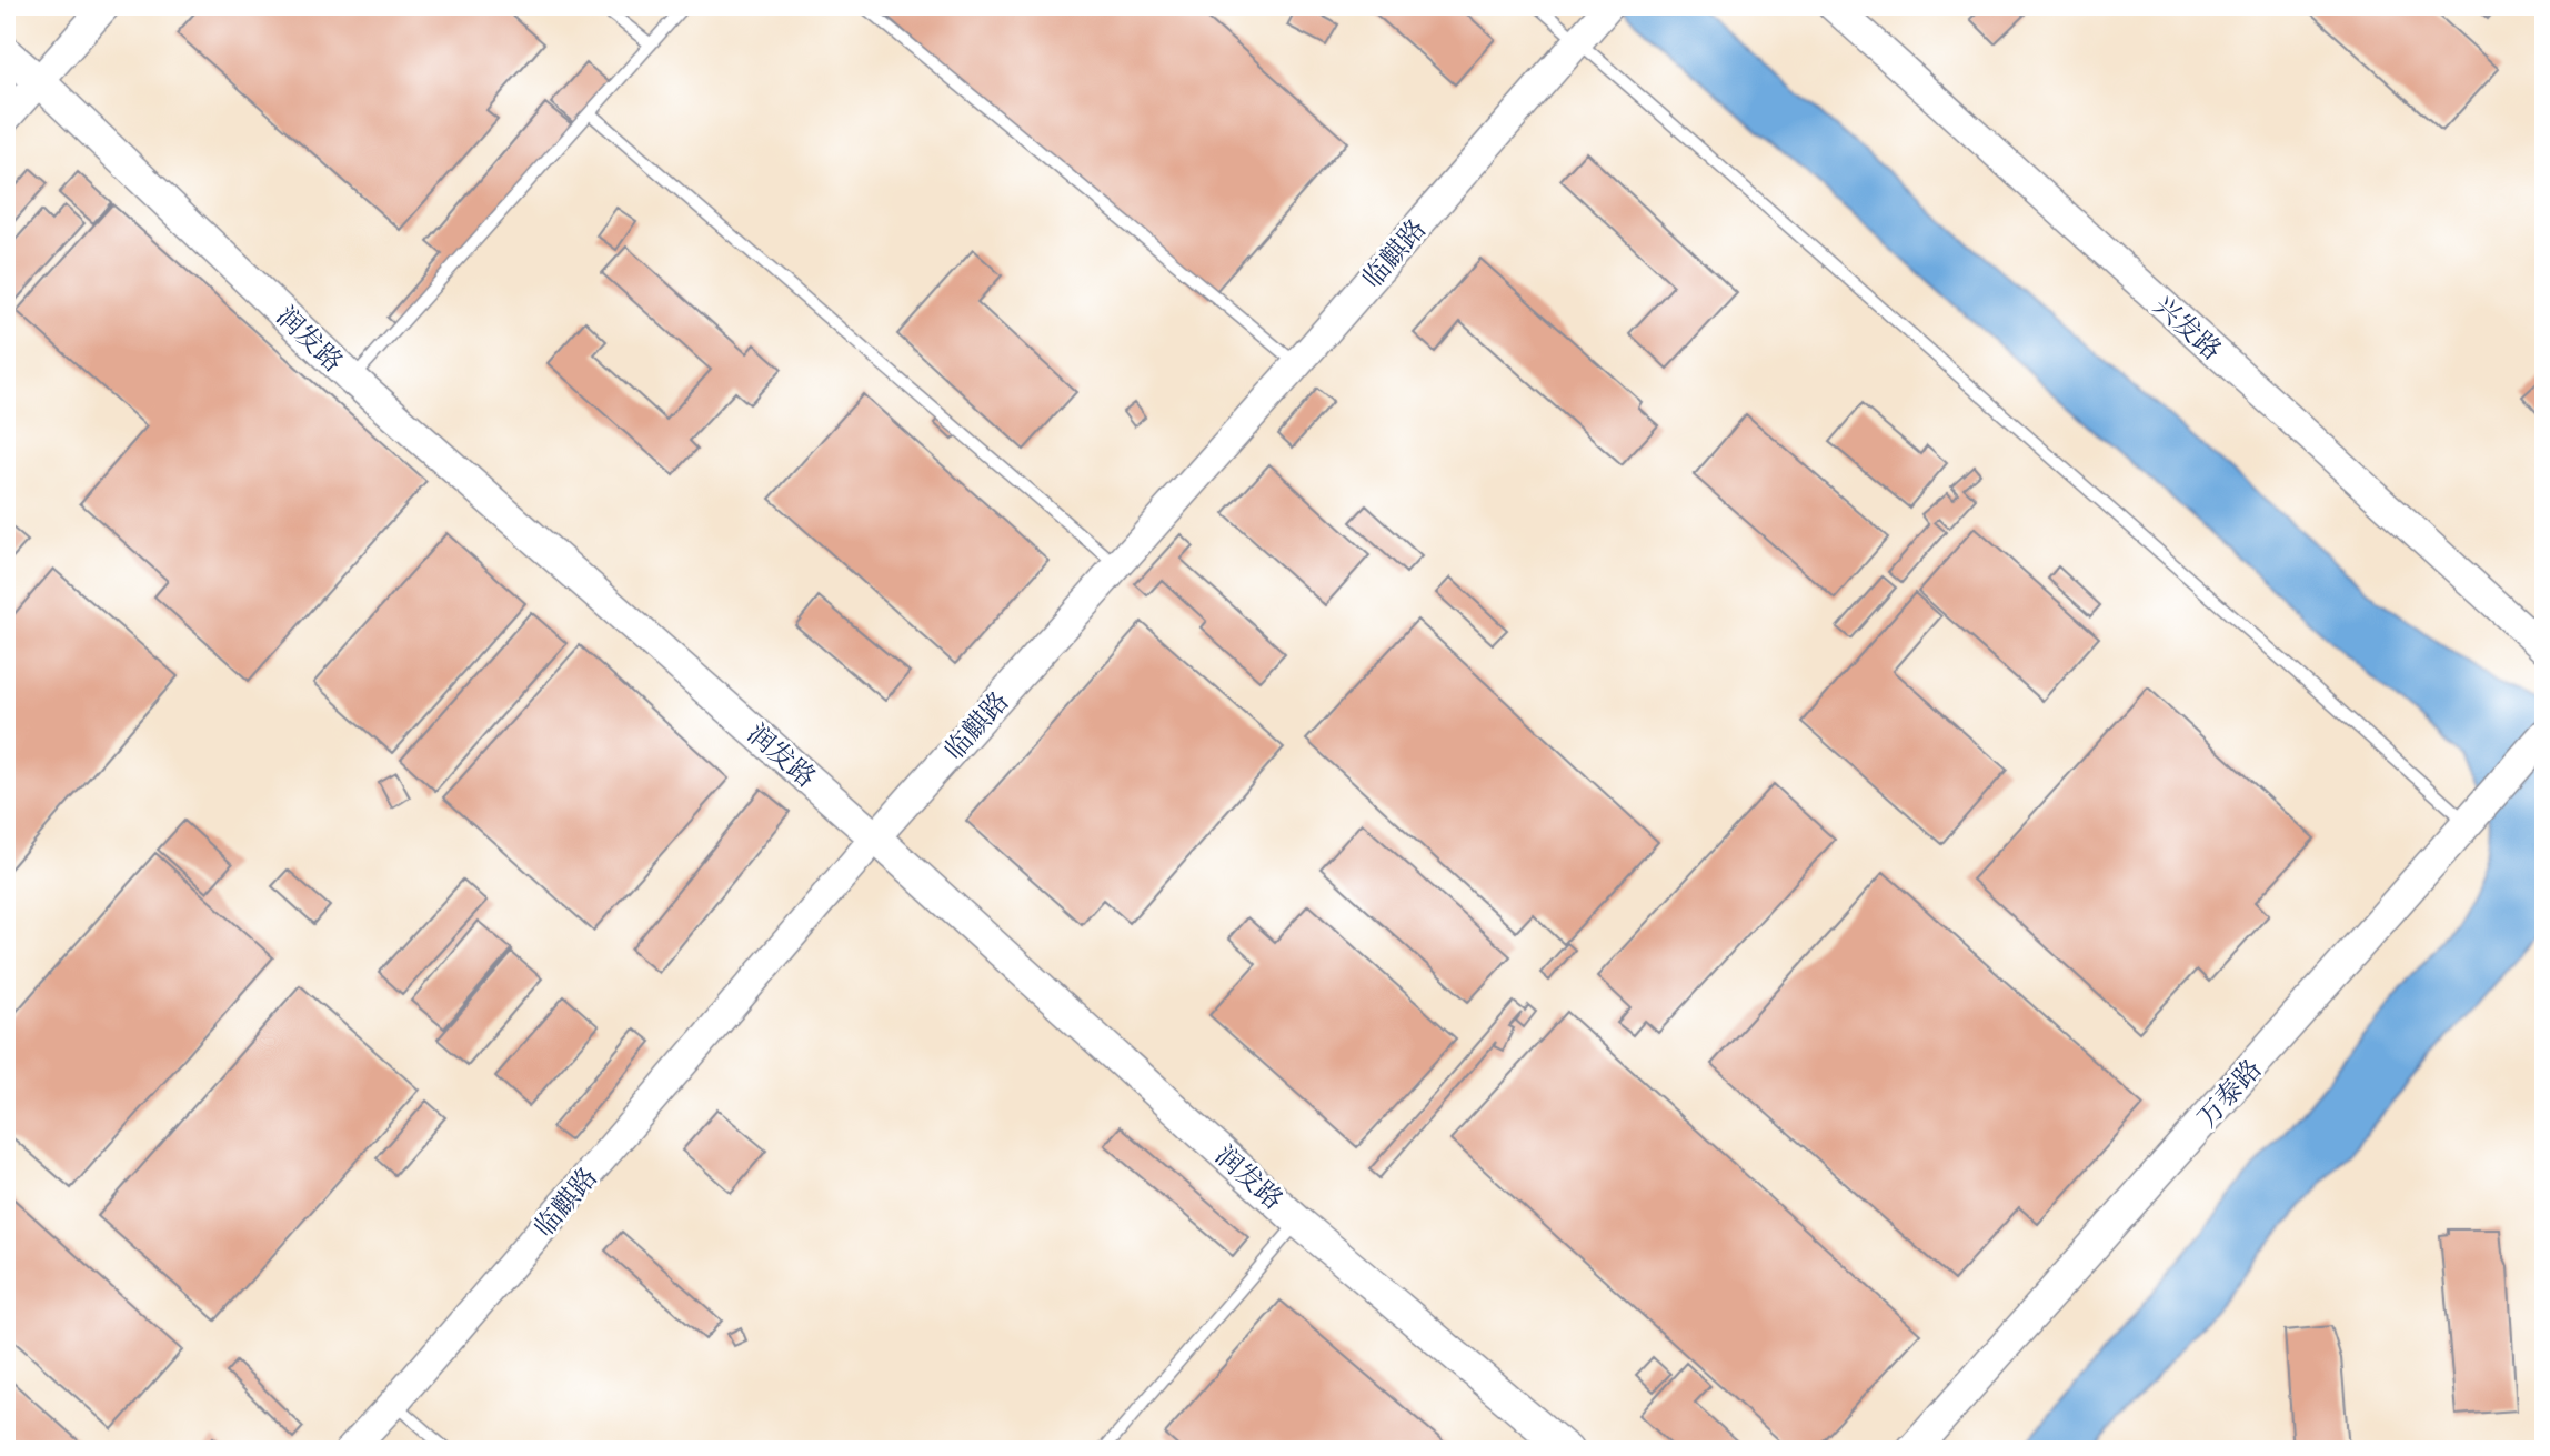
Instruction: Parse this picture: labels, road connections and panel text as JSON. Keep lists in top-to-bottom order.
{
  "streets": {
    "main road": ["润发路", "万泰路"],
    "street": ["临麒路", "兴发路"]
  },
  "crossings": [
    ["临麒路", "润发路"]
  ]
}
